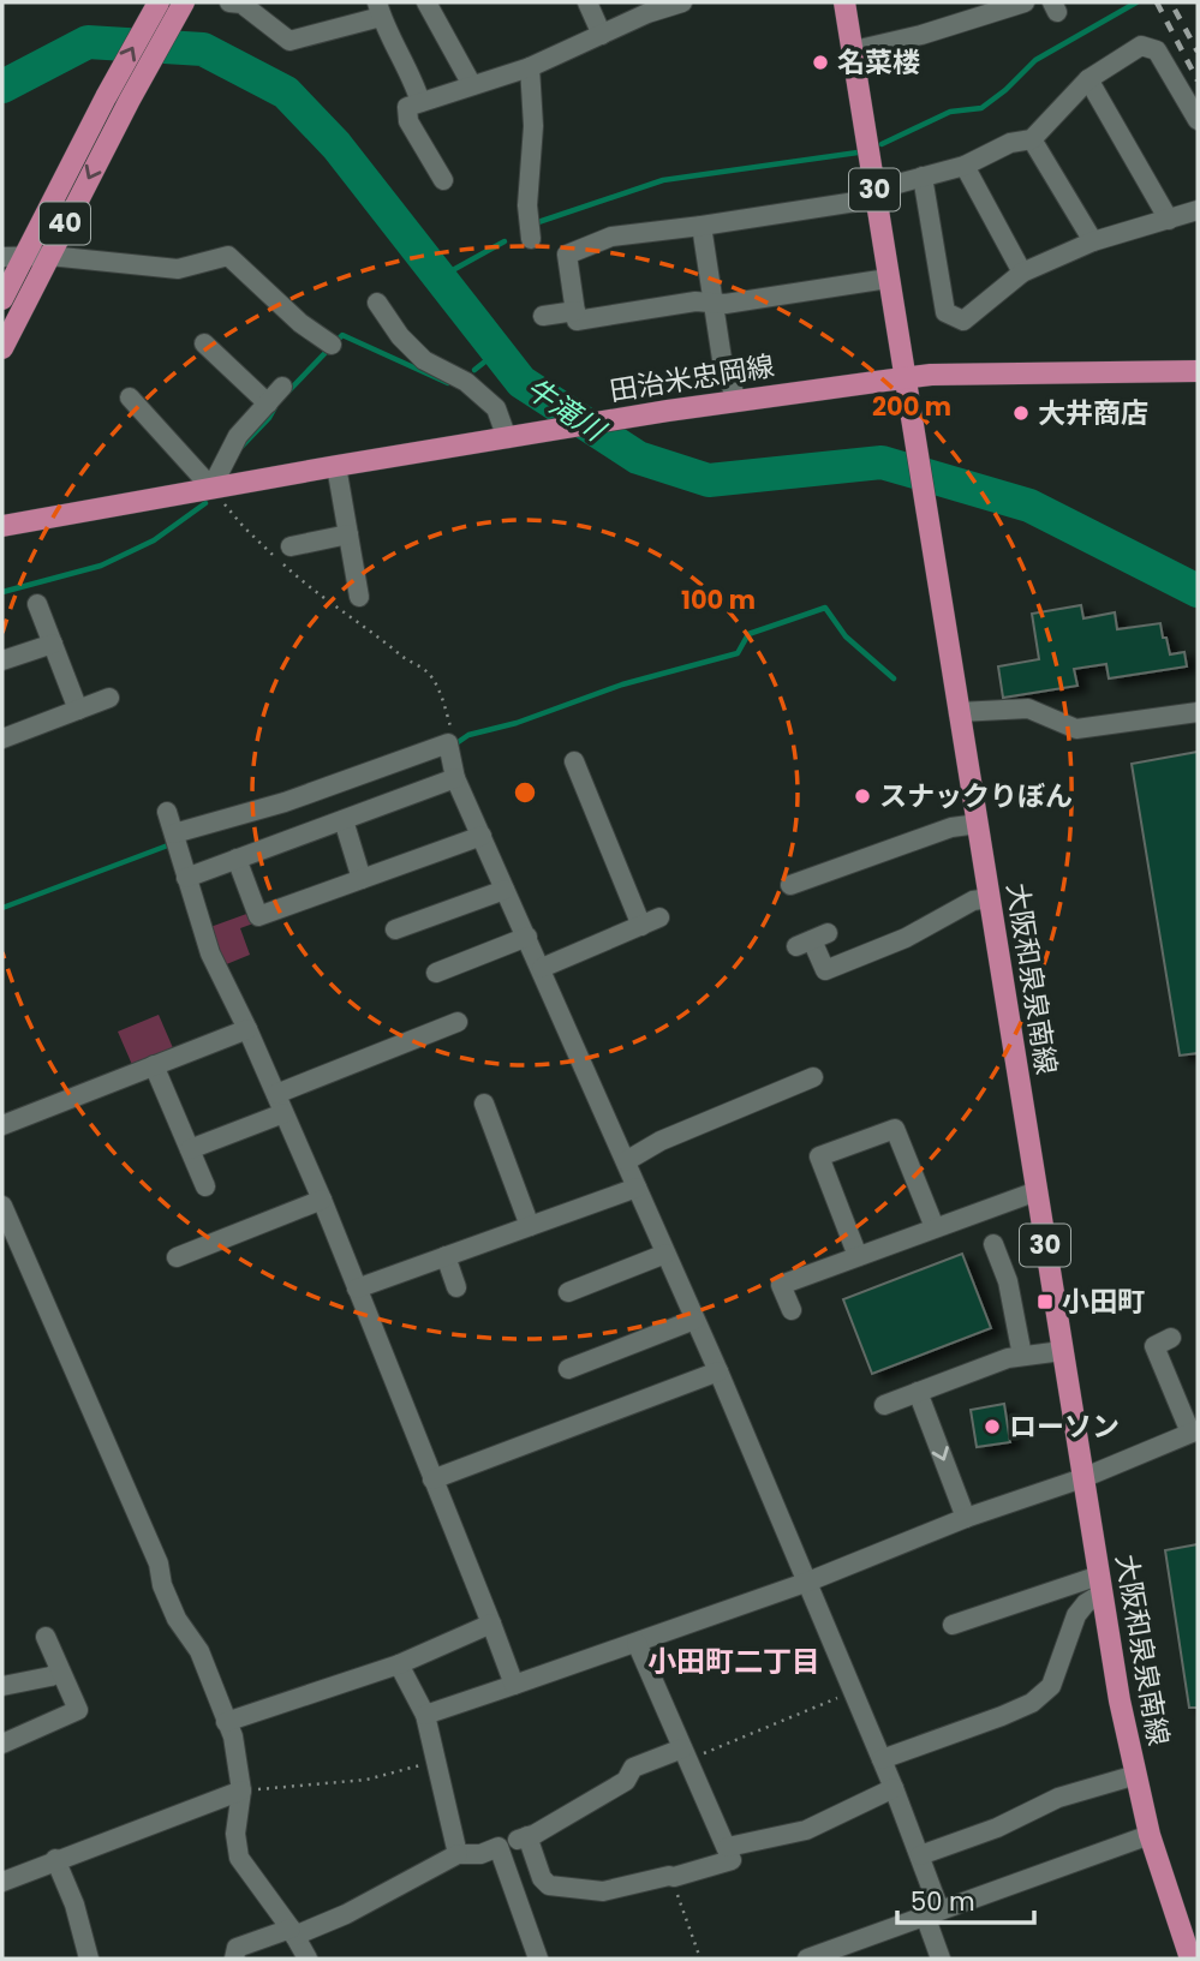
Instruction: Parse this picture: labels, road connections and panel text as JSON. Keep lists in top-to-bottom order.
{
  "streets": {
    "main road": [
      "30",
      "40",
      "田治米忠岡線",
      "大阪和泉泉南線"
    ]
  },
  "crossings": [
    ["田治米忠岡線", "大阪和泉泉南線"]
  ],
  "districts": ["小田町二丁目"],
  "water": ["牛滝川"],
  "places": {
    "other": [
      "名菜楼",
      "大井商店",
      "スナックりぼん",
      "ローソン"
    ],
    "transit": ["小田町"]
  },
  "scale_bar": "50 m",
  "rings": ["200 m", "100 m"]
}
